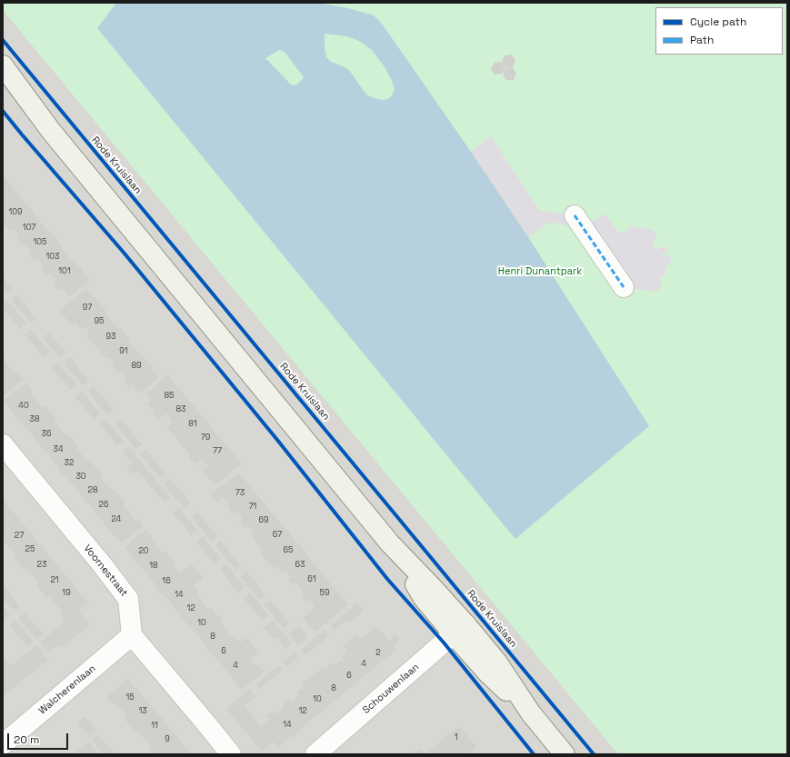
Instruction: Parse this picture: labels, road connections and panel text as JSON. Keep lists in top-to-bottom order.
{
  "streets": {
    "street": ["Voornestraat", "Schouwenlaan", "Walcherenlaan"],
    "cycle path": ["Rode Kruislaan"]
  },
  "crossings": [
    ["Voornestraat", "Walcherenlaan"]
  ],
  "parks": ["Henri Dunantpark"],
  "house_numbers": [
    "109",
    "107",
    "105",
    "103",
    "101",
    "97",
    "95",
    "93",
    "91",
    "89",
    "85",
    "40",
    "83",
    "38",
    "81",
    "36",
    "79",
    "34",
    "77",
    "32",
    "30",
    "28",
    "73",
    "26",
    "71",
    "24",
    "69",
    "67",
    "27",
    "25",
    "65",
    "20",
    "23",
    "63",
    "18",
    "61",
    "21",
    "16",
    "19",
    "59",
    "14",
    "12",
    "10",
    "8",
    "6",
    "2",
    "4",
    "4",
    "6",
    "8",
    "15",
    "10",
    "13",
    "12",
    "14",
    "11",
    "1",
    "9"
  ],
  "legend": ["Cycle path", "Path"],
  "scale_bar": "20 m"
}
